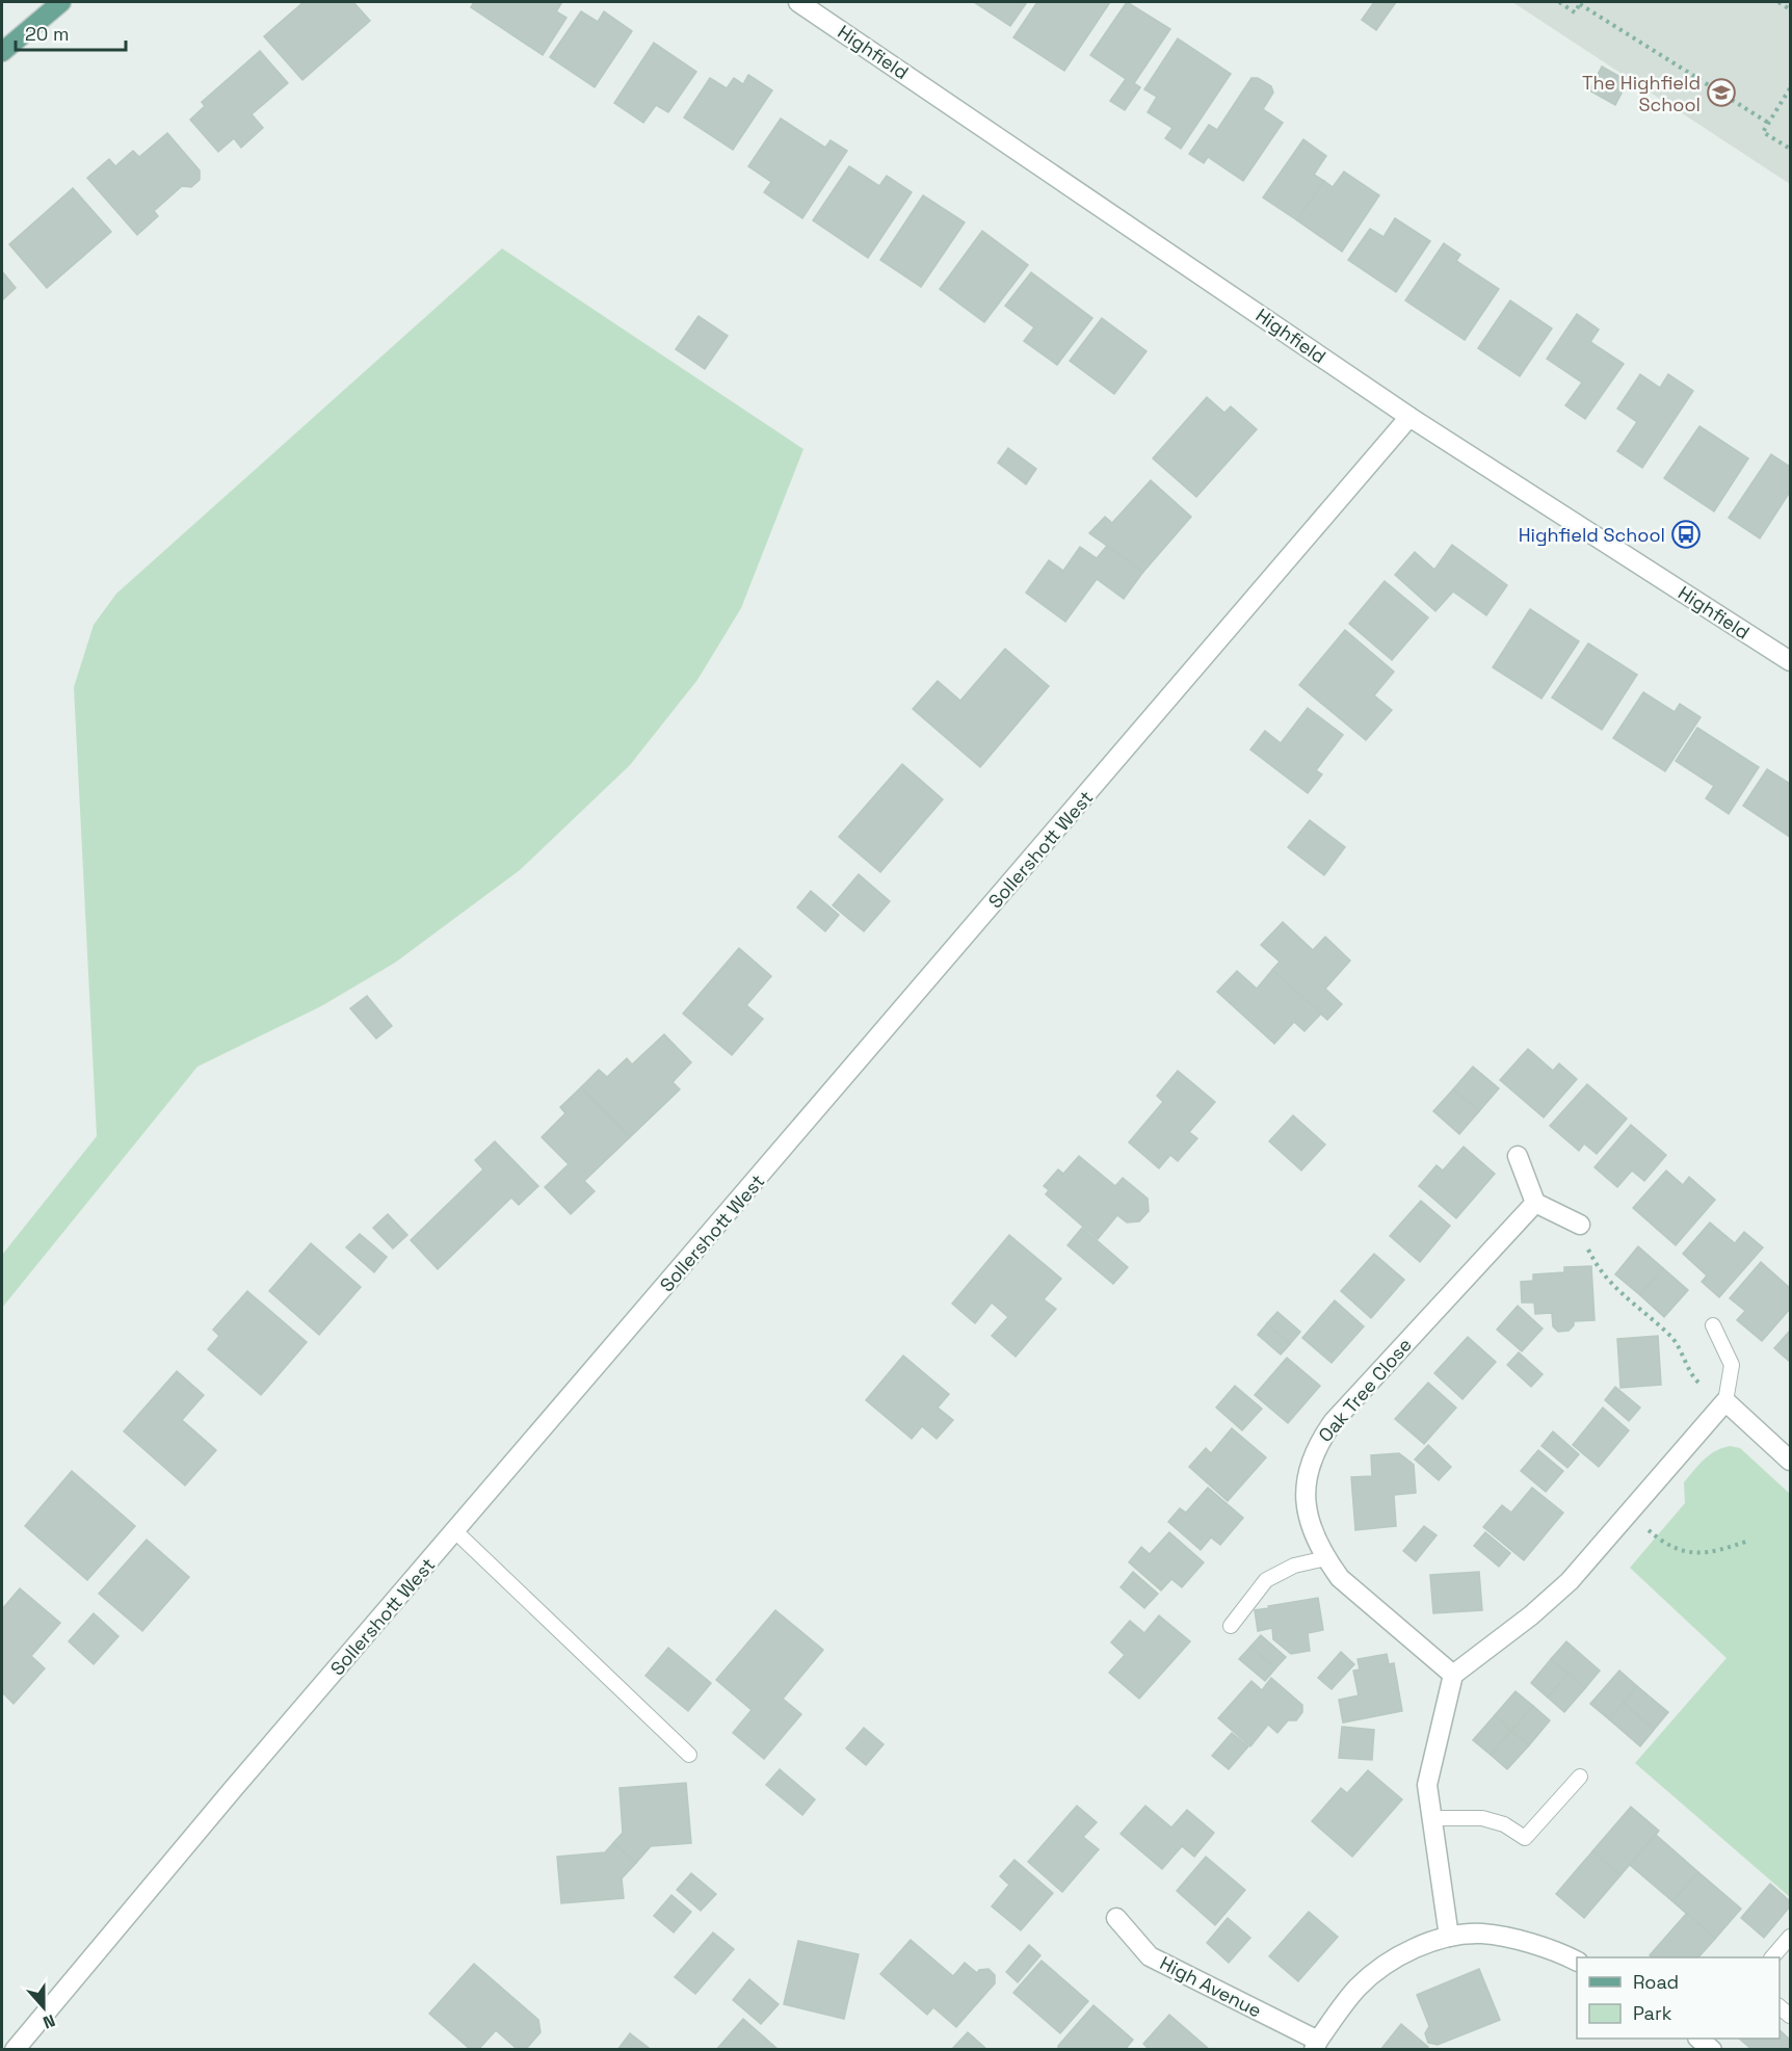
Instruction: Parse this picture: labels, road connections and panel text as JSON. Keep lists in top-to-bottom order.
{
  "streets": {
    "street": [
      "Highfield",
      "Sollershott West",
      "Oak Tree Close",
      "High Avenue"
    ]
  },
  "crossings": [
    ["Highfield", "Sollershott West"]
  ],
  "places": {
    "school or university": ["The Highfield School"],
    "bus stop": ["Highfield School"]
  },
  "legend": ["Road", "Park"],
  "scale_bar": "20 m",
  "north": "bottom"
}
